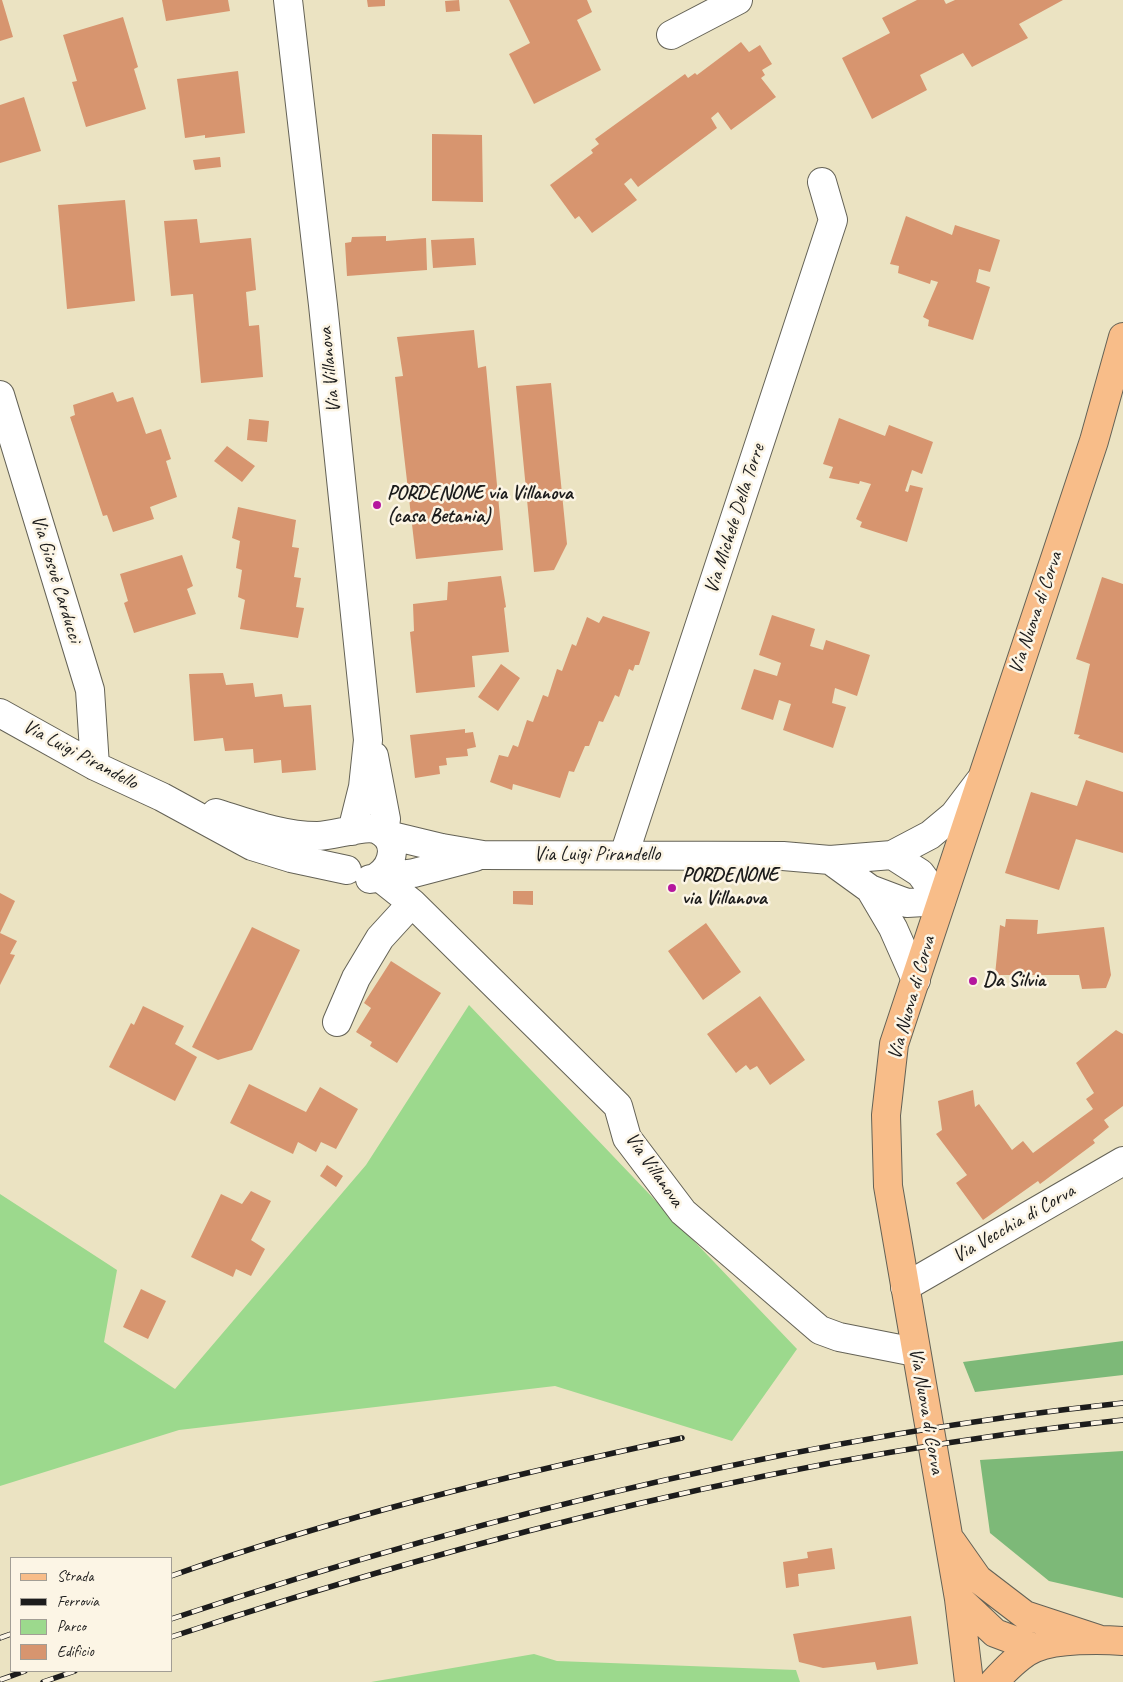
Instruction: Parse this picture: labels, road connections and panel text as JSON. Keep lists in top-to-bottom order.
{
  "streets": {
    "main road": ["Via Nuova di Corva"],
    "street": [
      "Via Villanova",
      "Via Michele Della Torre",
      "Via Giosuè Carducci",
      "Via Luigi Pirandello",
      "Via Vecchia di Corva"
    ]
  },
  "crossings": [
    ["Via Villanova", "Via Nuova di Corva"],
    ["Via Villanova", "Via Luigi Pirandello"],
    ["Via Michele Della Torre", "Via Luigi Pirandello"],
    ["Via Giosuè Carducci", "Via Luigi Pirandello"],
    ["Via Nuova di Corva", "Via Luigi Pirandello"],
    ["Via Nuova di Corva", "Via Vecchia di Corva"]
  ],
  "places": ["PORDENONE via Villanova (casa Betania)", "PORDENONE via Villanova", "Da Silvia"],
  "legend": [
    "Strada",
    "Ferrovia",
    "Parco",
    "Edificio"
  ]
}
